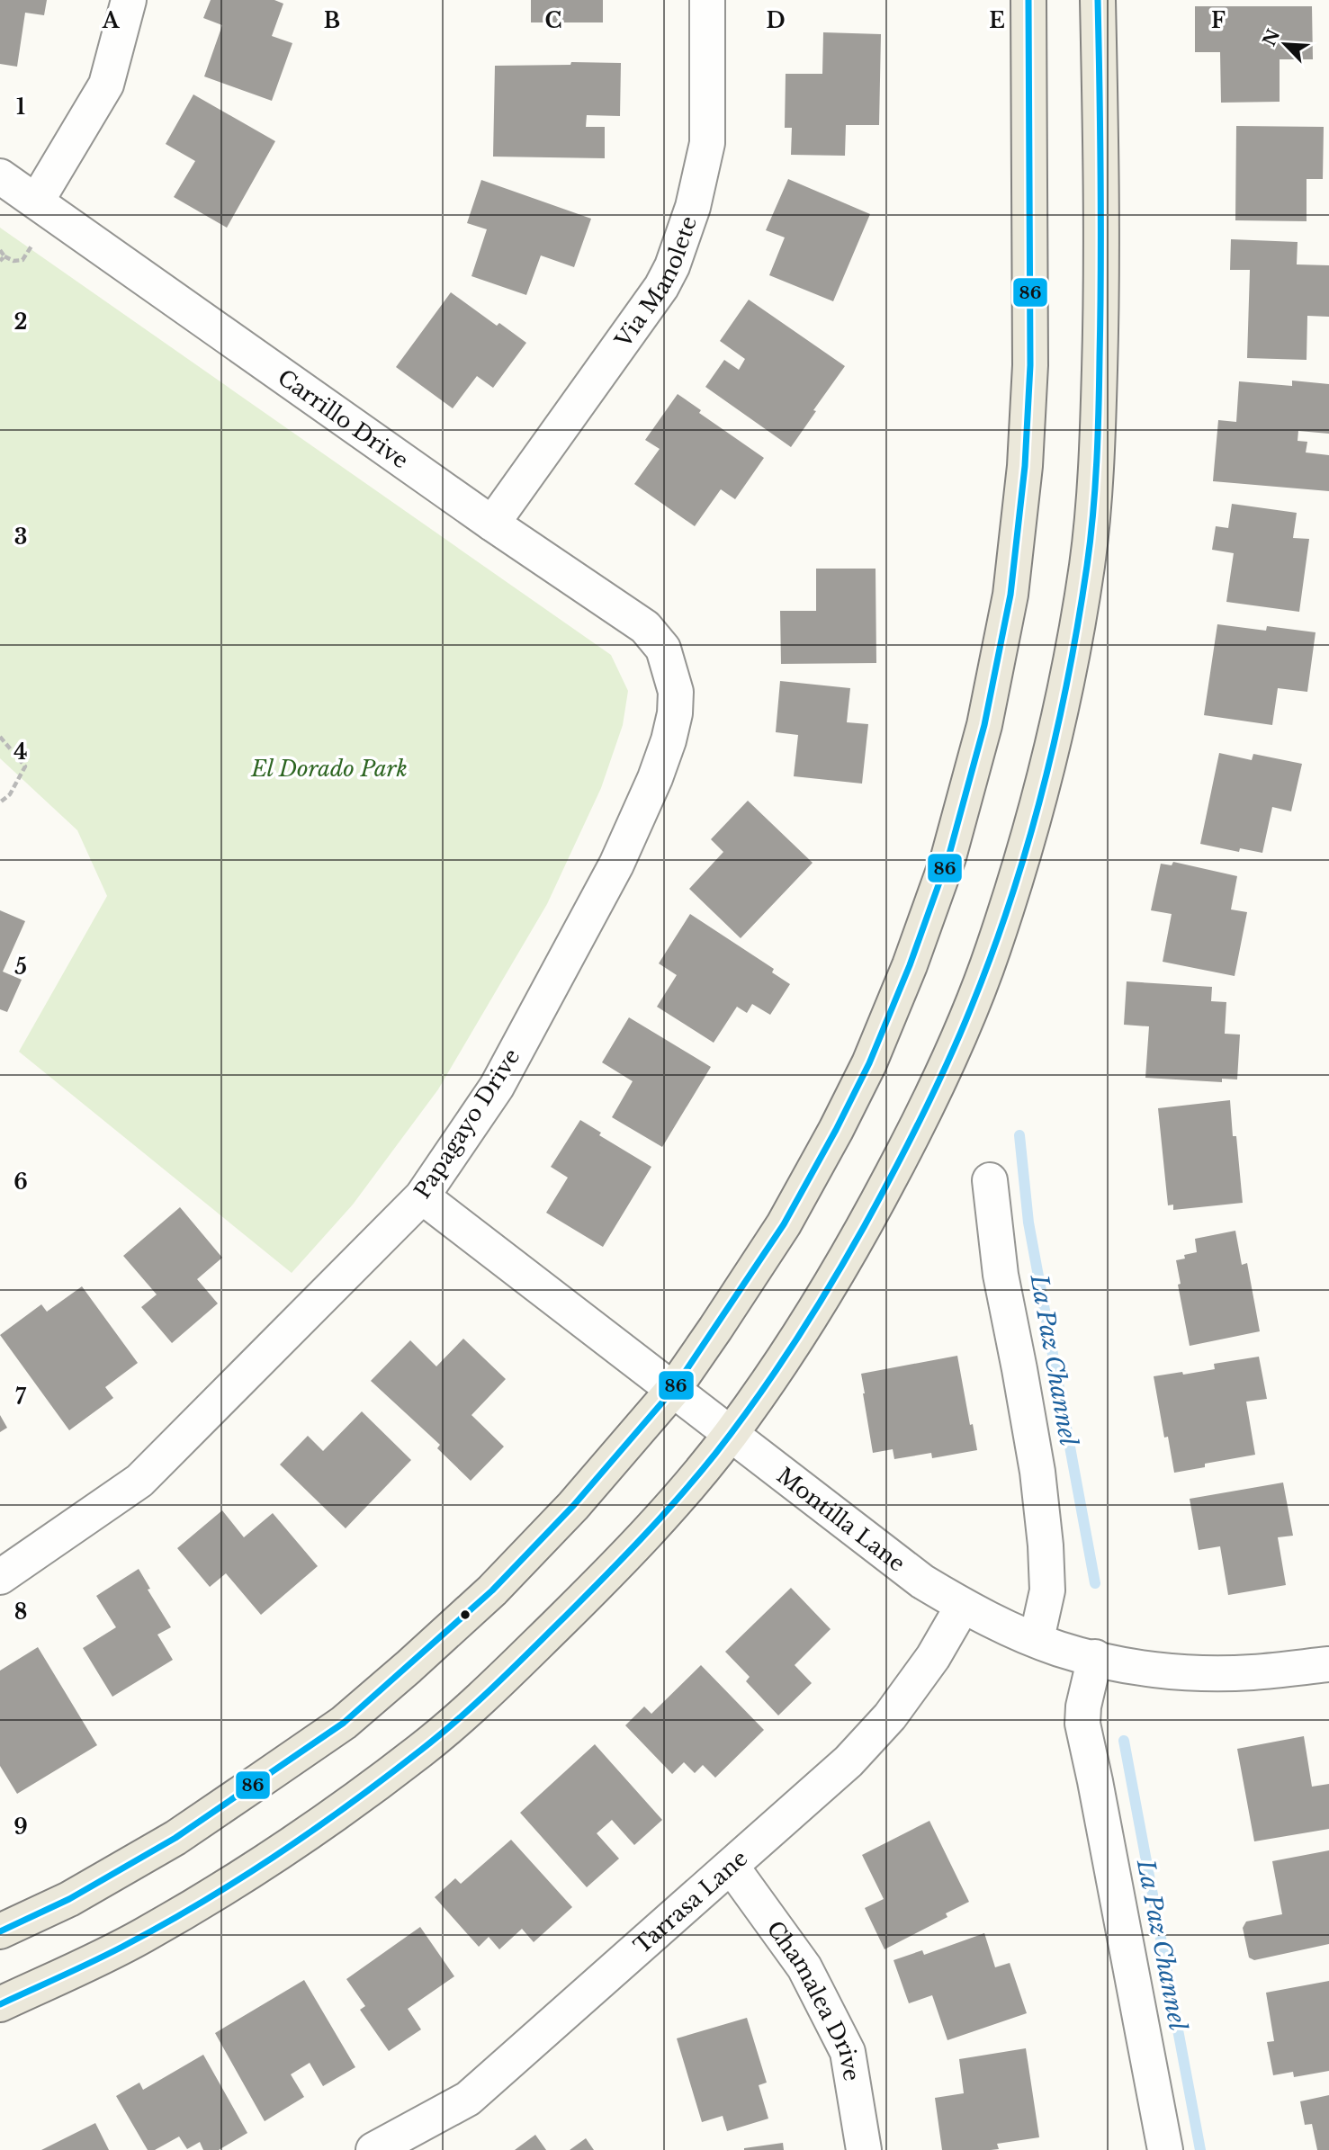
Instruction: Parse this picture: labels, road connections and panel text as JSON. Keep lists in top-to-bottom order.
{
  "streets": {
    "street": [
      "Via Manolete",
      "Carrillo Drive",
      "Papagayo Drive",
      "Montilla Lane",
      "Tarrasa Lane",
      "Chamalea Drive"
    ]
  },
  "crossings": [
    ["Via Manolete", "Carrillo Drive"],
    ["Carrillo Drive", "Papagayo Drive"],
    ["Papagayo Drive", "Montilla Lane"],
    ["Montilla Lane", "Tarrasa Lane"],
    ["Tarrasa Lane", "Chamalea Drive"]
  ],
  "water": ["La Paz Channel"],
  "parks": ["El Dorado Park"],
  "lines": ["transit line 86"],
  "north": "top left",
  "grid": {
    "columns": [
      "A",
      "B",
      "C",
      "D",
      "E",
      "F"
    ],
    "rows": [
      "1",
      "2",
      "3",
      "4",
      "5",
      "6",
      "7",
      "8",
      "9"
    ]
  }
}
